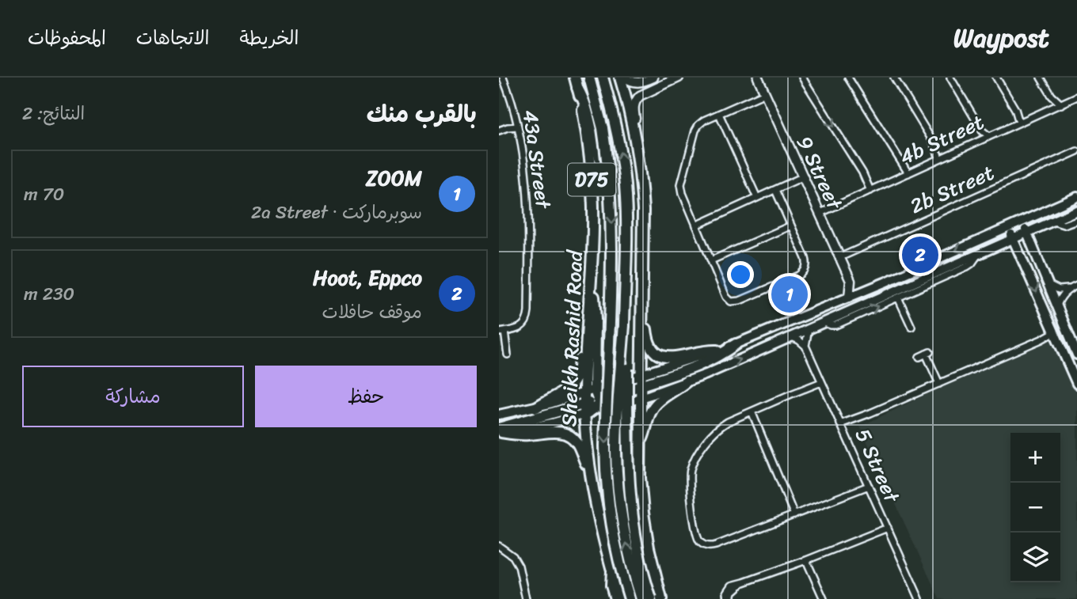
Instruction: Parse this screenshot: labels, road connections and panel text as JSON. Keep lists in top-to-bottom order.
{
  "streets": {
    "main road": ["D75", "Sheikh Rashid Road"],
    "street": [
      "4b Street",
      "43a Street",
      "9 Street",
      "2b Street",
      "5 Street"
    ]
  },
  "crossings": [
    ["4b Street", "9 Street"],
    ["9 Street", "2b Street"]
  ],
  "page": {
    "header": "Waypost",
    "nav": ["الخريطة", "الاتجاهات", "المحفوظات"],
    "heading": ["بالقرب منك", "النتائج: 2"],
    "list": [
      {
        "mark": "1",
        "name": "ZOOM",
        "note": "سوبرماركت · 2a Street",
        "value": "70 m"
      },
      {
        "mark": "2",
        "name": "Hoot, Eppco",
        "note": "موقف حافلات",
        "value": "230 m"
      }
    ],
    "pins": ["2", "1"],
    "buttons": ["حفظ", "مشاركة"],
    "map_buttons": ["+", "−"]
  }
}
